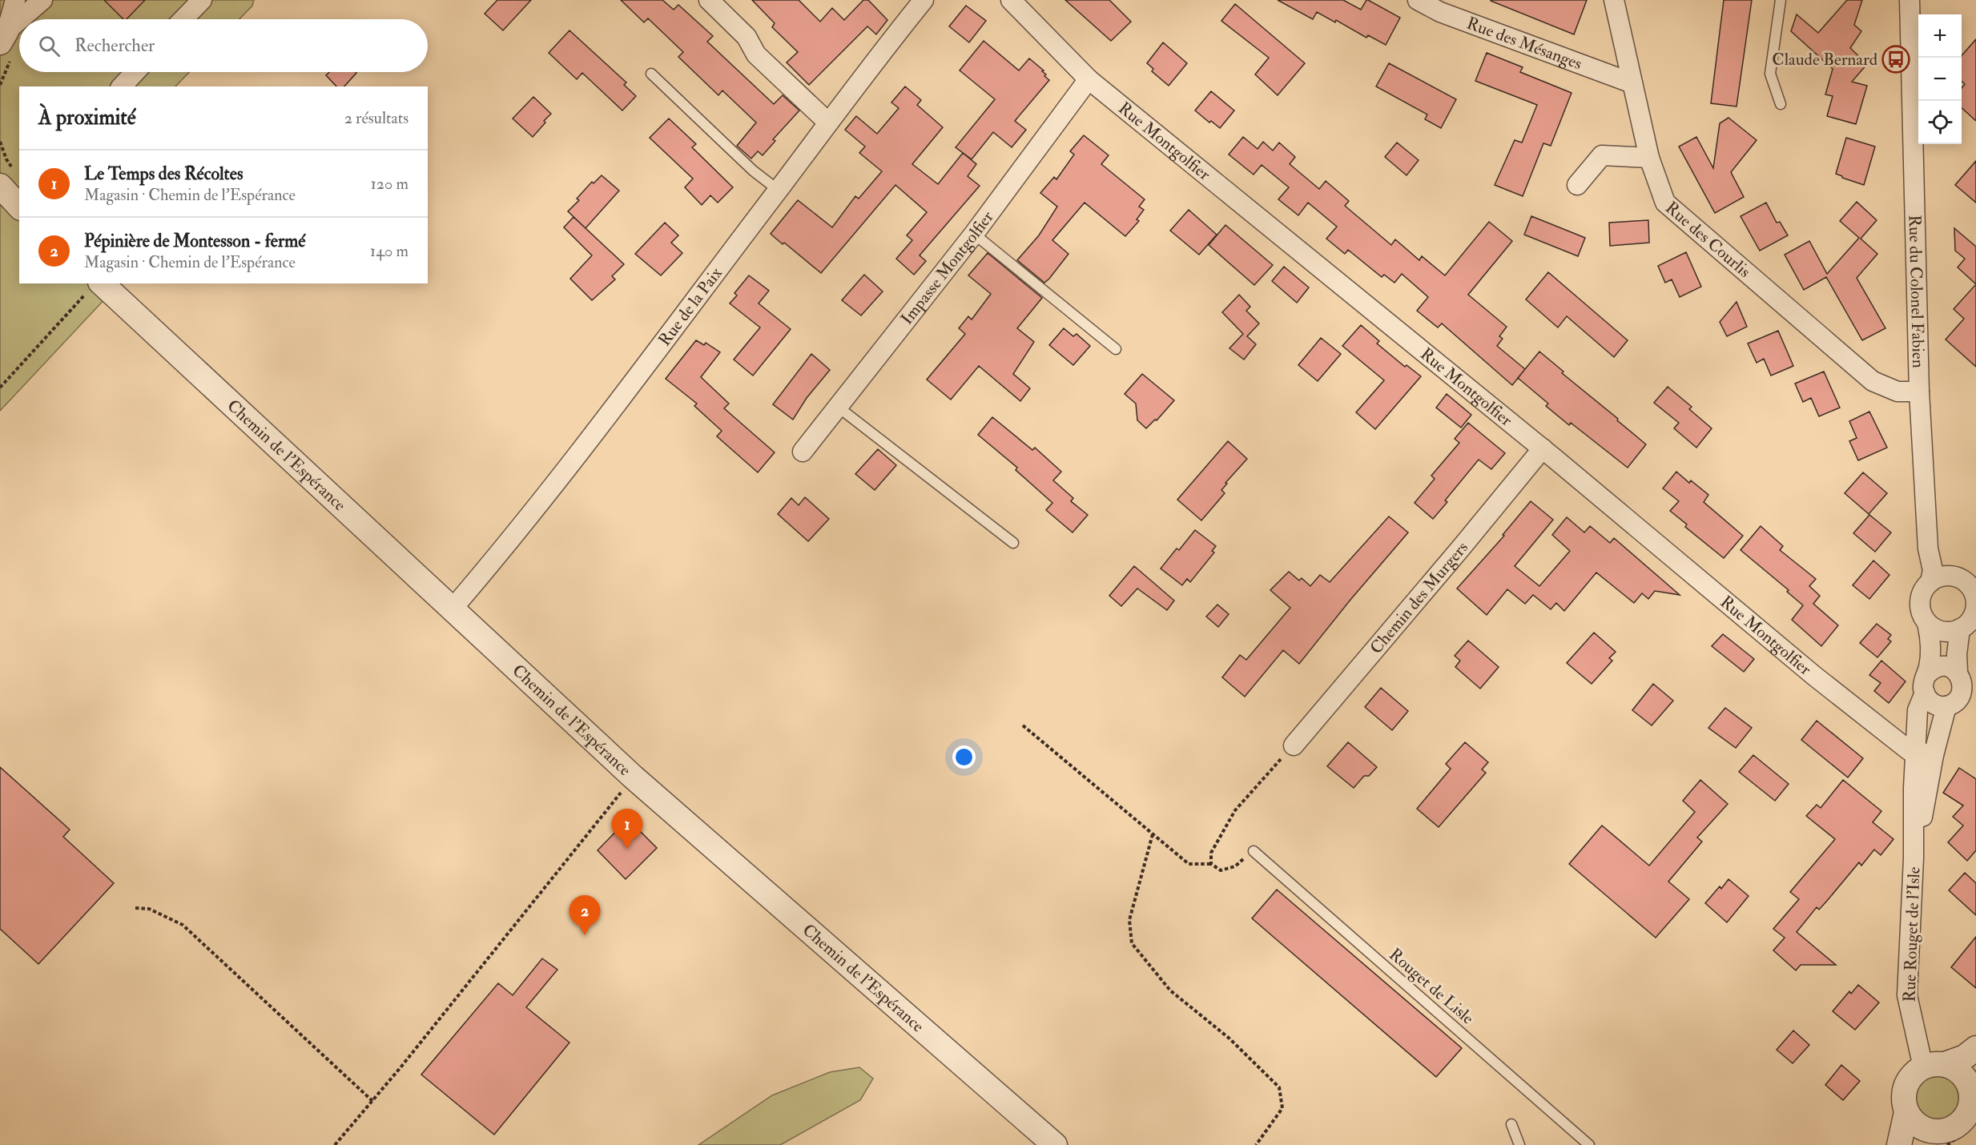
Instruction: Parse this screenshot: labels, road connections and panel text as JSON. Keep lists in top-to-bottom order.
{
  "streets": {
    "street": [
      "Rue des Mésanges",
      "Rue Montgolfier",
      "Rue des Courlis",
      "Impasse Montgolfier",
      "Rue du Colonel Fabien",
      "Rue de la Paix",
      "Chemin de l'Espérance",
      "Chemin des Murgers",
      "Rue Rouget de l'Isle"
    ],
    "lane": ["Rouget de Lisle"]
  },
  "crossings": [
    ["Rue des Mésanges", "Rue des Courlis"],
    ["Rue Montgolfier", "Impasse Montgolfier"],
    ["Rue Montgolfier", "Chemin des Murgers"],
    ["Rue Montgolfier", "Rue Rouget de l'Isle"],
    ["Rue des Courlis", "Rue du Colonel Fabien"],
    ["Rue du Colonel Fabien", "Rue Rouget de l'Isle"],
    ["Rue de la Paix", "Chemin de l'Espérance"]
  ],
  "places": {
    "bus stop": ["Claude Bernard"]
  },
  "page": {
    "map_buttons": ["+", "−"],
    "search": "Rechercher",
    "heading": ["À proximité", "2 résultats"],
    "list": [
      {
        "mark": "1",
        "name": "Le Temps des Récoltes",
        "note": "Magasin · Chemin de l'Espérance",
        "value": "120 m"
      },
      {
        "mark": "2",
        "name": "Pépinière de Montesson - fermé",
        "note": "Magasin · Chemin de l'Espérance",
        "value": "140 m"
      }
    ],
    "pins": ["1", "2"]
  }
}
